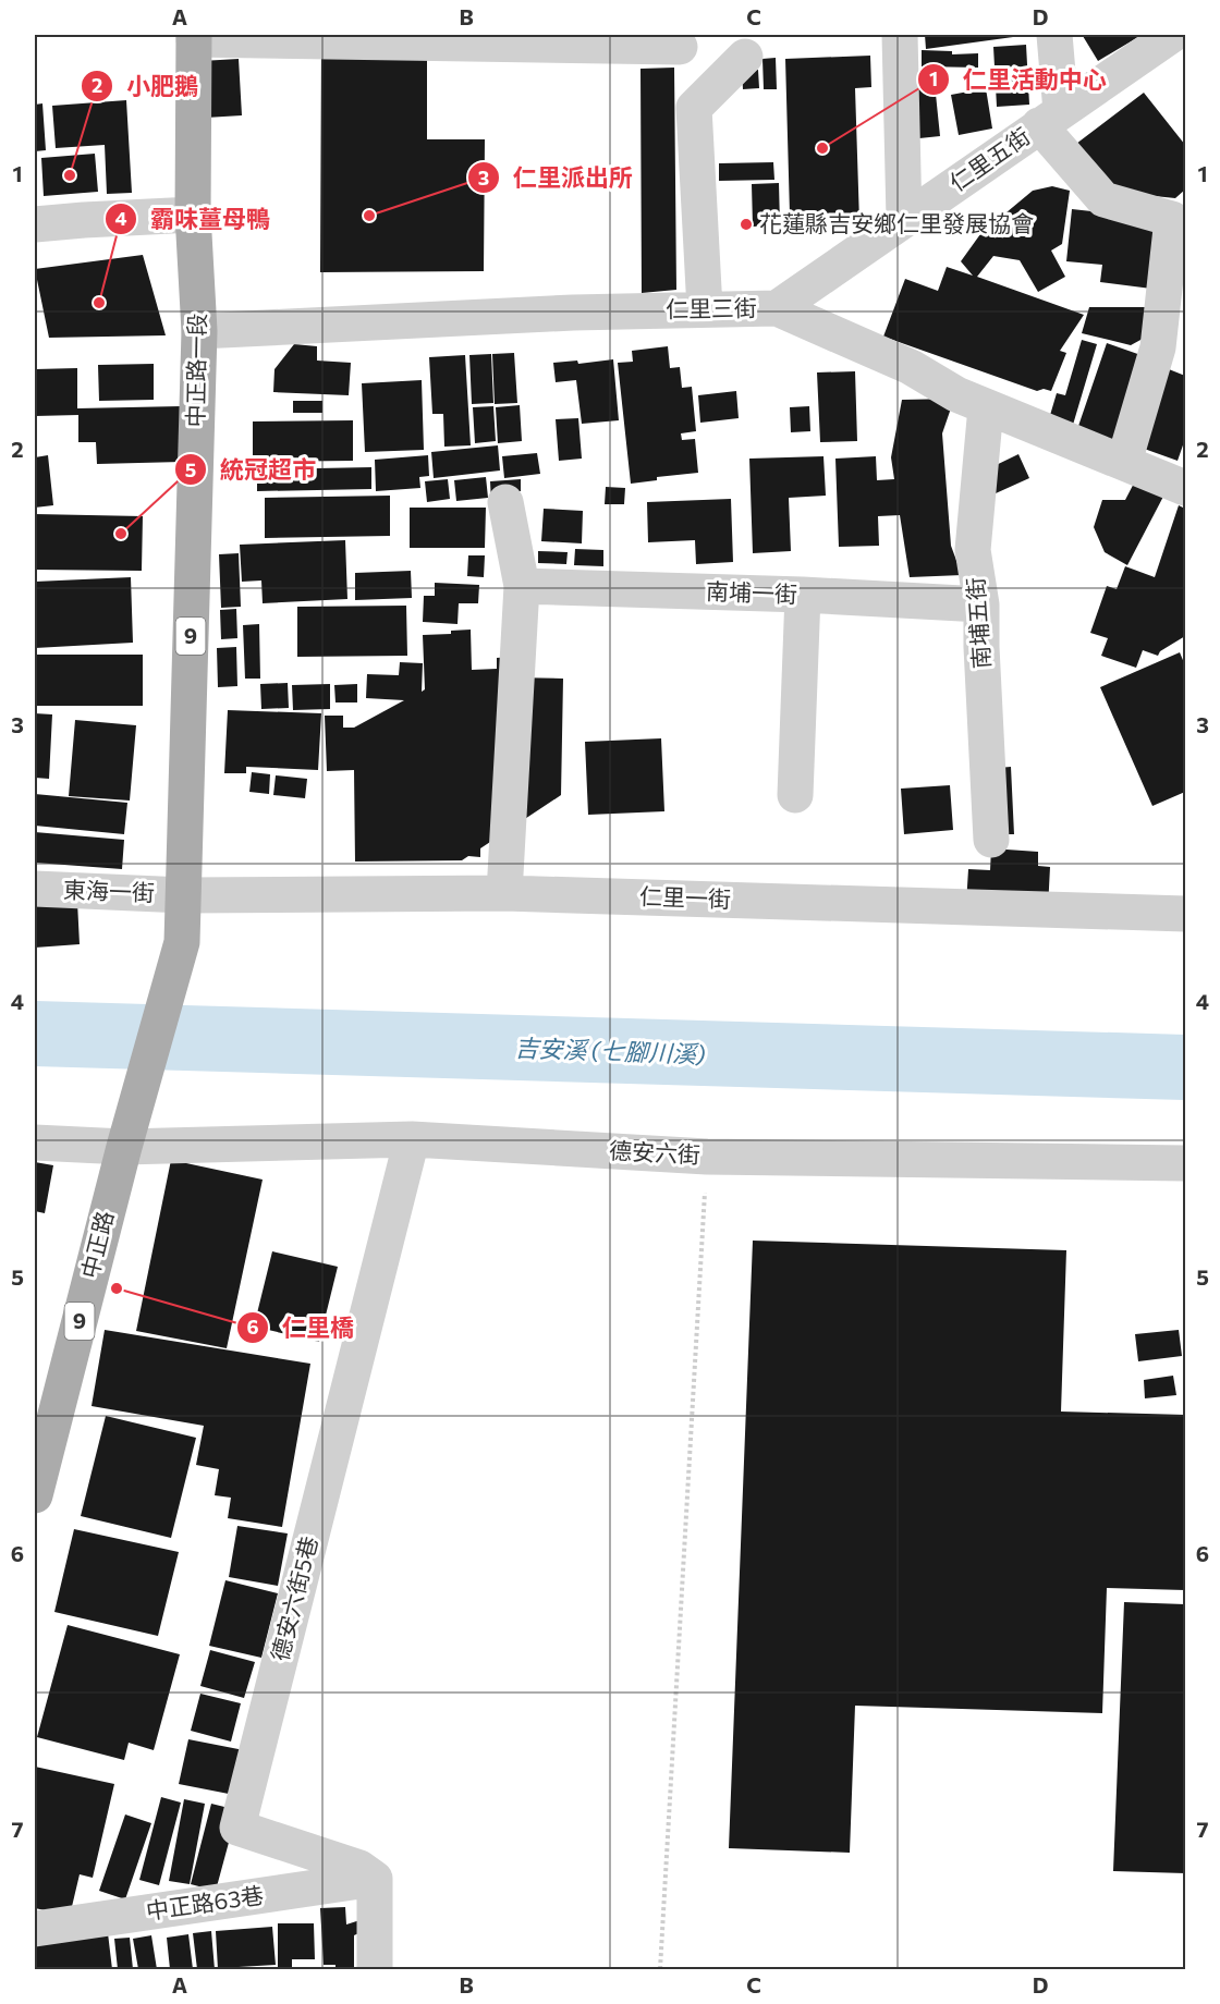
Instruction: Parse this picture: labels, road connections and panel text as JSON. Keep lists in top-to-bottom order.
{
  "streets": {
    "main road": ["中正路一段", "9", "中正路"],
    "street": [
      "仁里五街",
      "仁里三街",
      "南埔一街",
      "南埔五街",
      "東海一街",
      "仁里一街",
      "德安六街",
      "德安六街5巷",
      "中正路63巷"
    ]
  },
  "crossings": [
    ["仁里五街", "仁里三街"],
    ["仁里三街", "中正路一段"],
    ["仁里三街", "南埔五街"],
    ["中正路一段", "東海一街"],
    ["中正路一段", "仁里一街"],
    ["中正路一段", "德安六街"],
    ["中正路一段", "中正路"],
    ["南埔一街", "南埔五街"],
    ["東海一街", "仁里一街"],
    ["德安六街", "中正路"],
    ["德安六街", "德安六街5巷"],
    ["德安六街5巷", "中正路63巷"]
  ],
  "water": ["吉安溪 (七腳川溪)"],
  "places": [
    "仁里活動中心",
    "小肥鵝",
    "仁里派出所",
    "花蓮縣吉安鄉仁里發展協會",
    "霸味薑母鴨",
    "統冠超市",
    "仁里橋"
  ],
  "grid": {
    "columns": [
      "A",
      "B",
      "C",
      "D"
    ],
    "rows": [
      "1",
      "2",
      "3",
      "4",
      "5",
      "6",
      "7"
    ]
  }
}
